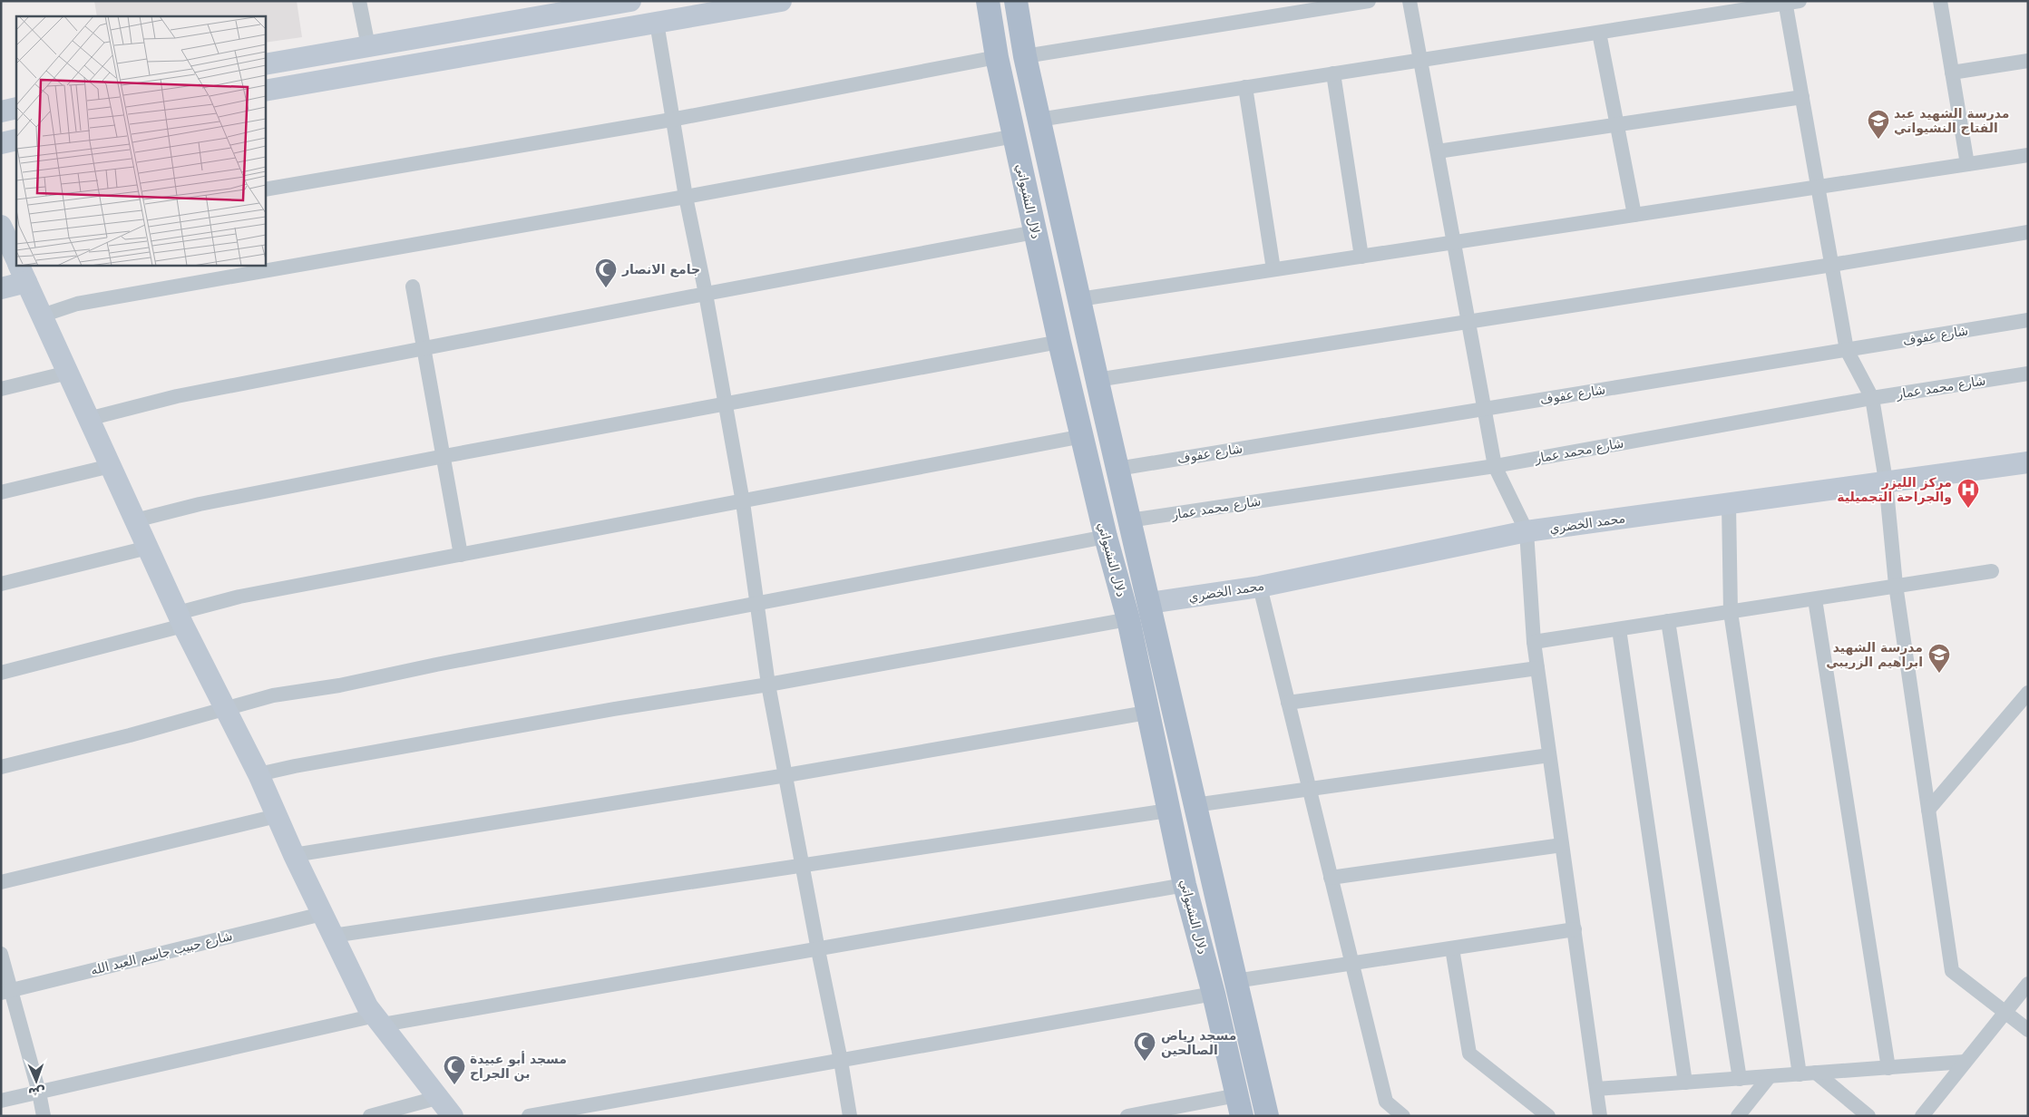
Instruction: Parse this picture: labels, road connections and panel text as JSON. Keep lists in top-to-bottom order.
{
  "streets": {
    "main road": ["دلال النشيواتي"],
    "street": [
      "شارع عفوف",
      "شارع محمد عمار",
      "محمد الخضري",
      "شارع حبيب جاسم العبد الله"
    ]
  },
  "crossings": [
    ["دلال النشيواتي", "شارع عفوف"],
    ["دلال النشيواتي", "شارع محمد عمار"],
    ["دلال النشيواتي", "محمد الخضري"]
  ],
  "places": {
    "school or university": ["مدرسة الشهيد عبد الفتاح النشيواتي", "مدرسة الشهيد ابراهيم الزريبي"],
    "mosque": ["جامع الانصار", "مسجد رياض الصالحين", "مسجد أبو عبيدة بن الجراح"],
    "hospital": ["مركز الليزر والجراحة التجميلية"]
  },
  "north": "bottom"
}
